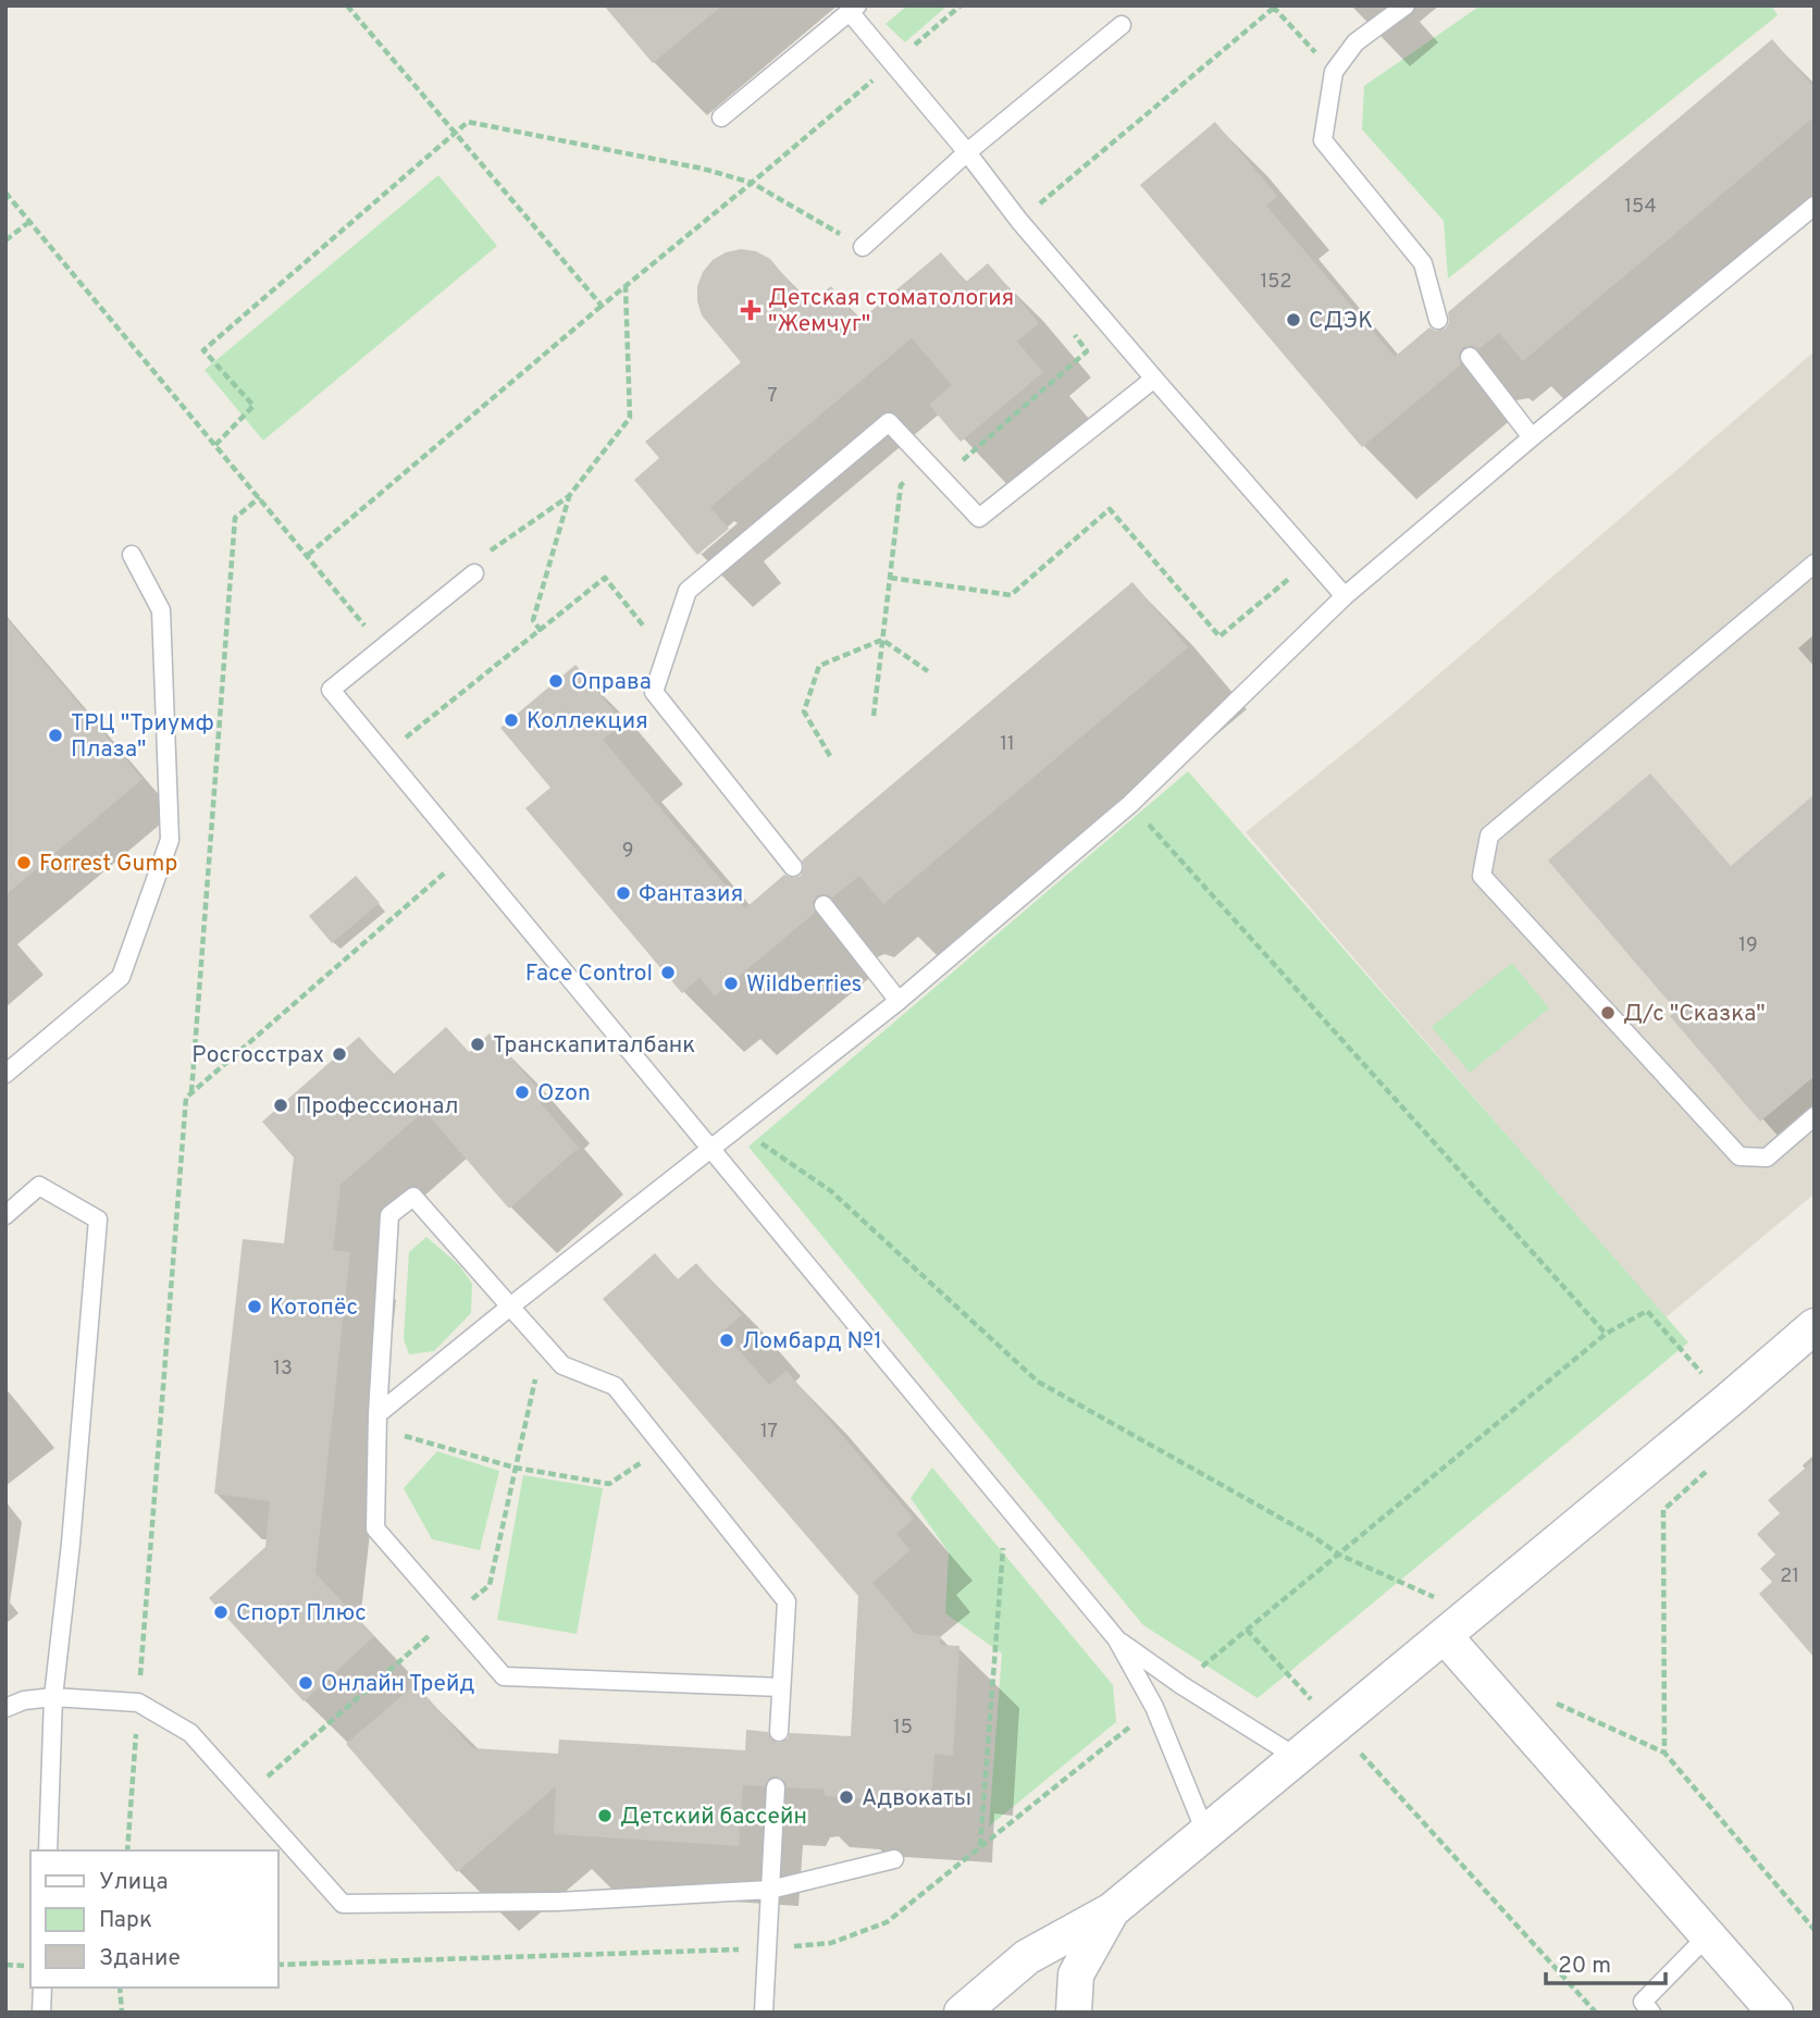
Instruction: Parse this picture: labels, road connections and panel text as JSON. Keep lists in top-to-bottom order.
{
  "places": {
    "health": ["Детская стоматология \"Жемчуг\""],
    "other": [
      "СДЭК",
      "Оправа",
      "Коллекция",
      "ТРЦ \"Триумф Плаза\"",
      "Forrest Gump",
      "Фантазия",
      "Face Control",
      "Wildberries",
      "Д/с \"Сказка\"",
      "Транскапиталбанк",
      "Росгосстрах",
      "Ozon",
      "Профессионал",
      "Котопёс",
      "Ломбард №1",
      "Спорт Плюс",
      "Онлайн Трейд",
      "Адвокаты",
      "Детский бассейн"
    ]
  },
  "house_numbers": [
    "154",
    "152",
    "7",
    "11",
    "9",
    "19",
    "13",
    "17",
    "21",
    "15"
  ],
  "legend": ["Улица", "Парк", "Здание"],
  "scale_bar": "20 m"
}
